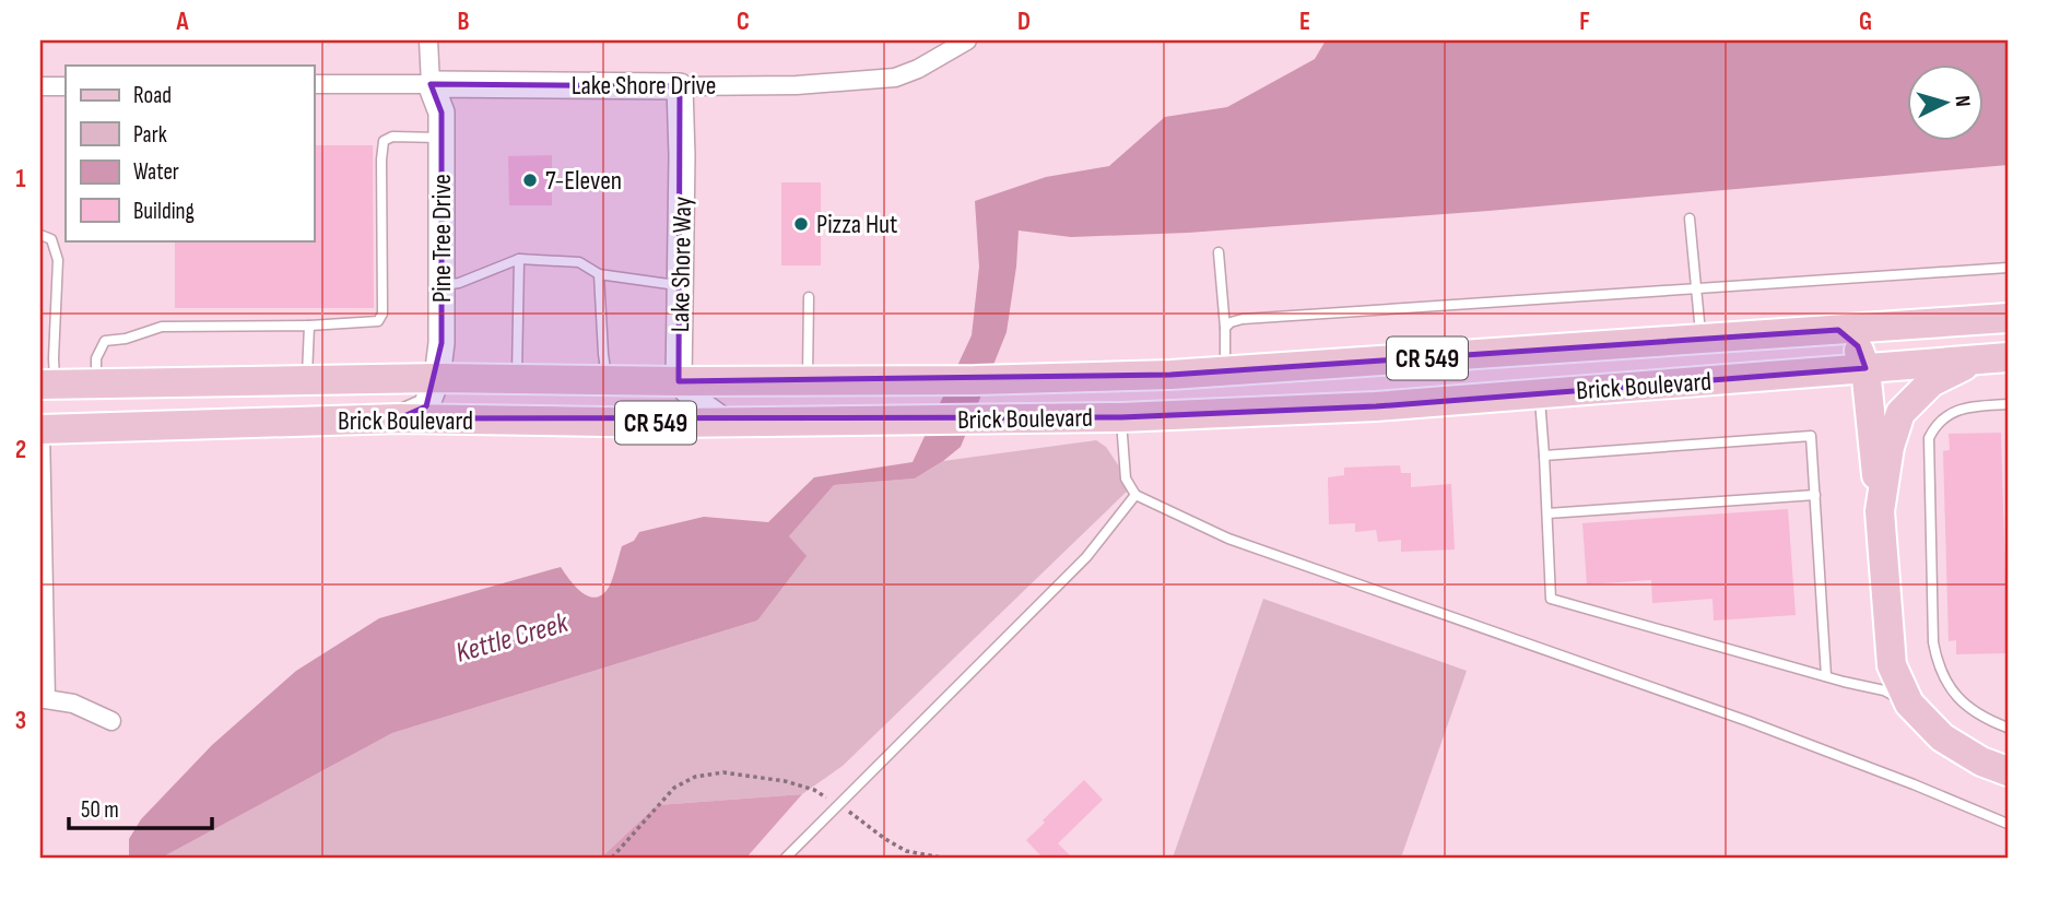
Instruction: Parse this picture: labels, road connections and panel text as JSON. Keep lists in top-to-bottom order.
{
  "streets": {
    "main road": ["CR 549", "Brick Boulevard"],
    "street": ["Lake Shore Drive", "Pine Tree Drive", "Lake Shore Way"]
  },
  "crossings": [
    ["Lake Shore Drive", "Pine Tree Drive"],
    ["Lake Shore Drive", "Lake Shore Way"],
    ["Pine Tree Drive", "Brick Boulevard"],
    ["Lake Shore Way", "Brick Boulevard"]
  ],
  "water": ["Kettle Creek"],
  "places": ["7-Eleven", "Pizza Hut"],
  "legend": [
    "Road",
    "Park",
    "Water",
    "Building"
  ],
  "scale_bar": "50 m",
  "north": "right",
  "grid": {
    "columns": [
      "A",
      "B",
      "C",
      "D",
      "E",
      "F",
      "G"
    ],
    "rows": ["1", "2", "3"]
  }
}
